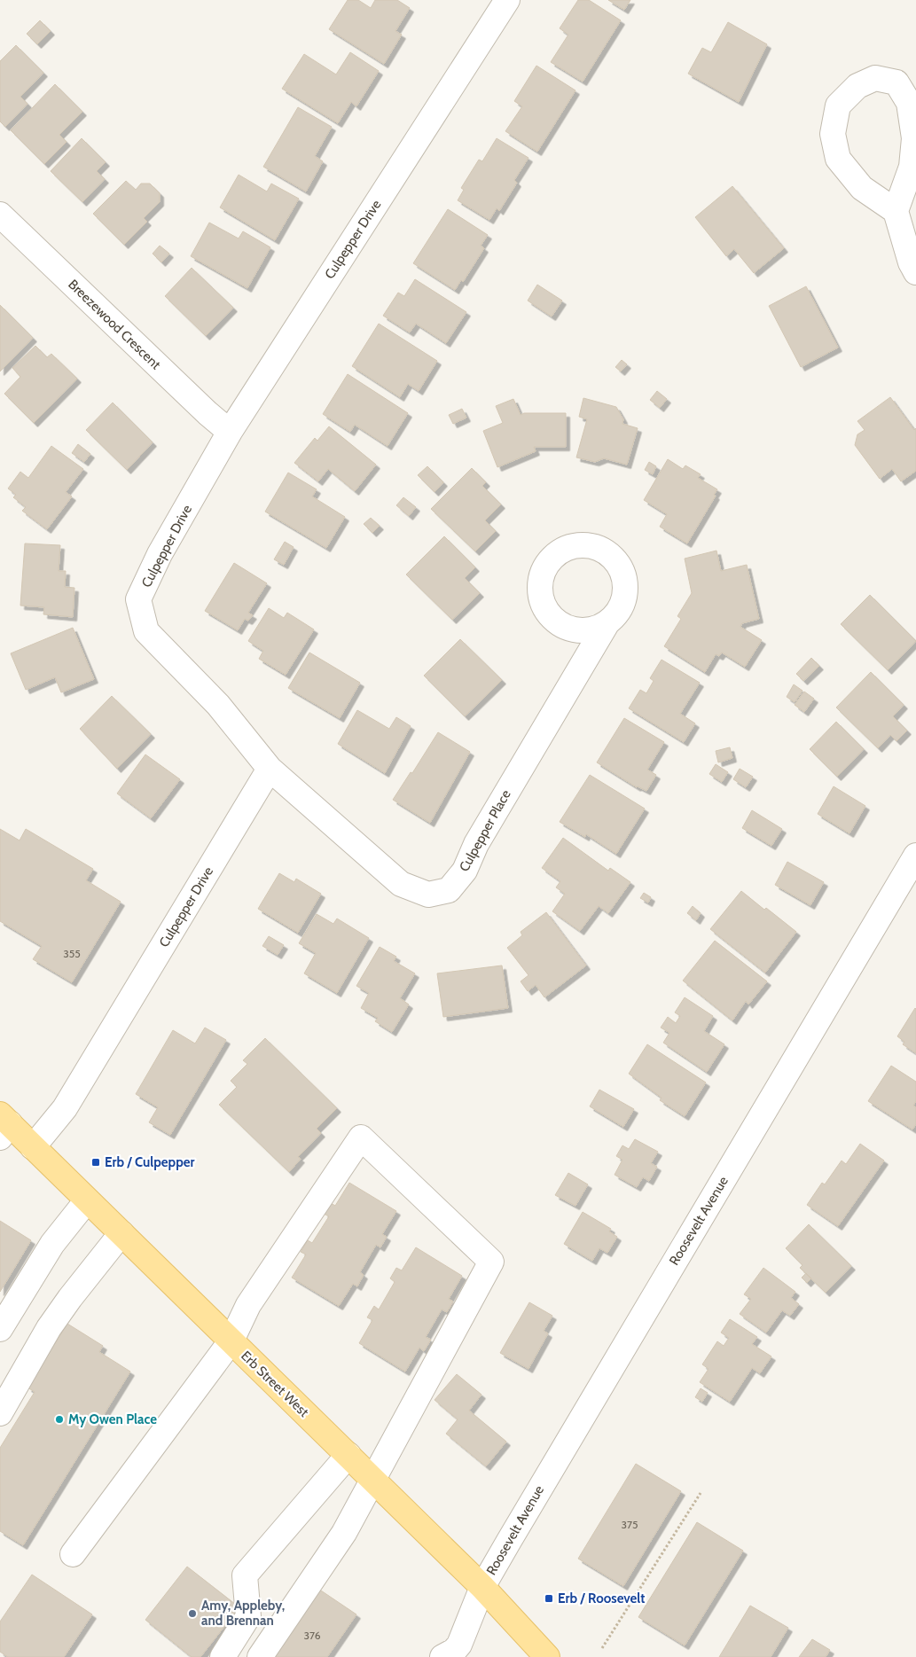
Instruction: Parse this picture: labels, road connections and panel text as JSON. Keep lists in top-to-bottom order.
{
  "streets": {
    "main road": ["Erb Street West"],
    "street": [
      "Culpepper Drive",
      "Breezewood Crescent",
      "Culpepper Place",
      "Roosevelt Avenue"
    ]
  },
  "crossings": [
    ["Culpepper Drive", "Breezewood Crescent"],
    ["Culpepper Drive", "Culpepper Place"],
    ["Culpepper Drive", "Erb Street West"],
    ["Roosevelt Avenue", "Erb Street West"]
  ],
  "places": {
    "transit": ["Erb / Culpepper", "Erb / Roosevelt"],
    "other": ["My Owen Place", "Amy, Appleby, and Brennan"]
  },
  "house_numbers": ["355", "375", "376"]
}
